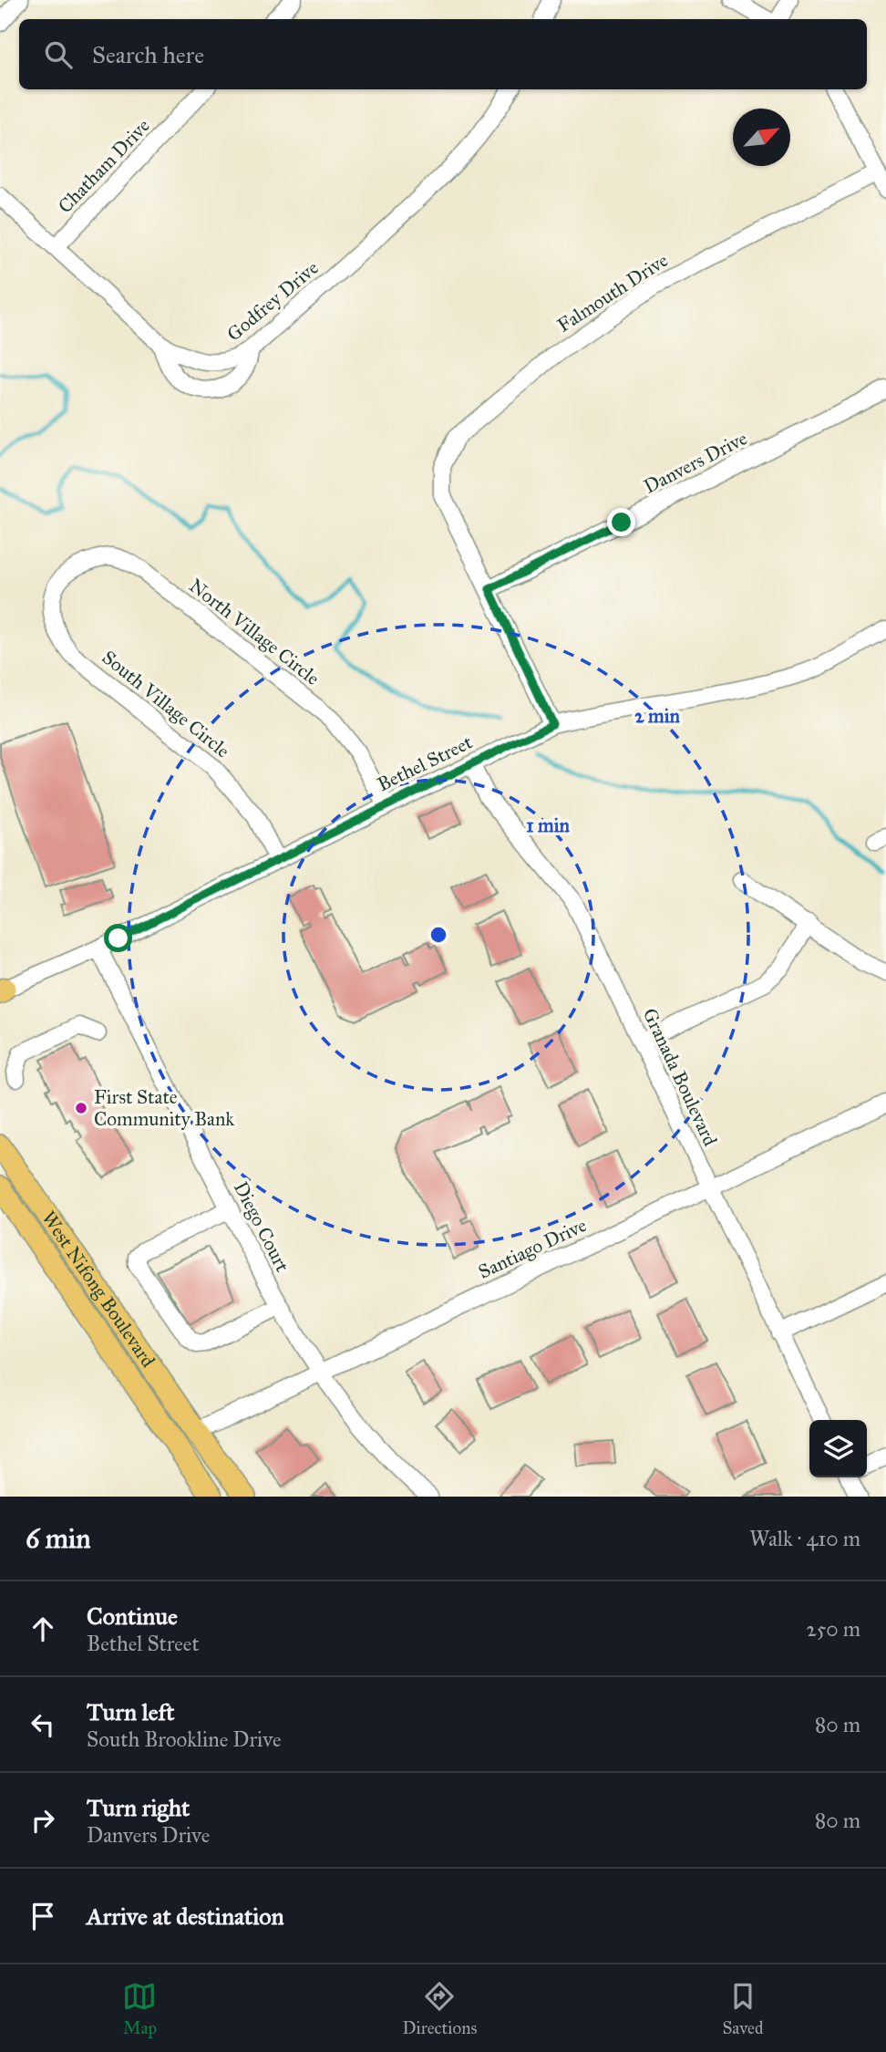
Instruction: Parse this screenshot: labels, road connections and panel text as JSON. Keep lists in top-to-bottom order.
{
  "streets": {
    "main road": ["West Nifong Boulevard"],
    "street": [
      "Chatham Drive",
      "Falmouth Drive",
      "Godfrey Drive",
      "Danvers Drive",
      "North Village Circle",
      "South Village Circle",
      "Bethel Street",
      "Granada Boulevard",
      "Diego Court",
      "Santiago Drive"
    ]
  },
  "crossings": [
    ["Chatham Drive", "Godfrey Drive"],
    ["Falmouth Drive", "Danvers Drive"],
    ["North Village Circle", "South Village Circle"],
    ["North Village Circle", "Bethel Street"],
    ["South Village Circle", "Bethel Street"],
    ["Bethel Street", "Granada Boulevard"],
    ["Bethel Street", "Diego Court"],
    ["Granada Boulevard", "Santiago Drive"],
    ["Diego Court", "Santiago Drive"],
    ["Santiago Drive", "West Nifong Boulevard"]
  ],
  "places": ["First State Community Bank"],
  "north": "top right",
  "page": {
    "search": "Search here",
    "heading": ["6 min", "Walk · 410 m"],
    "list": [
      ["Continue", "Bethel Street", "250 m"],
      ["Turn left", "South Brookline Drive", "80 m"],
      ["Turn right", "Danvers Drive", "80 m"],
      "Arrive at destination"
    ],
    "nav": ["Map", "Directions", "Saved"]
  },
  "rings": ["2 min", "1 min"]
}
